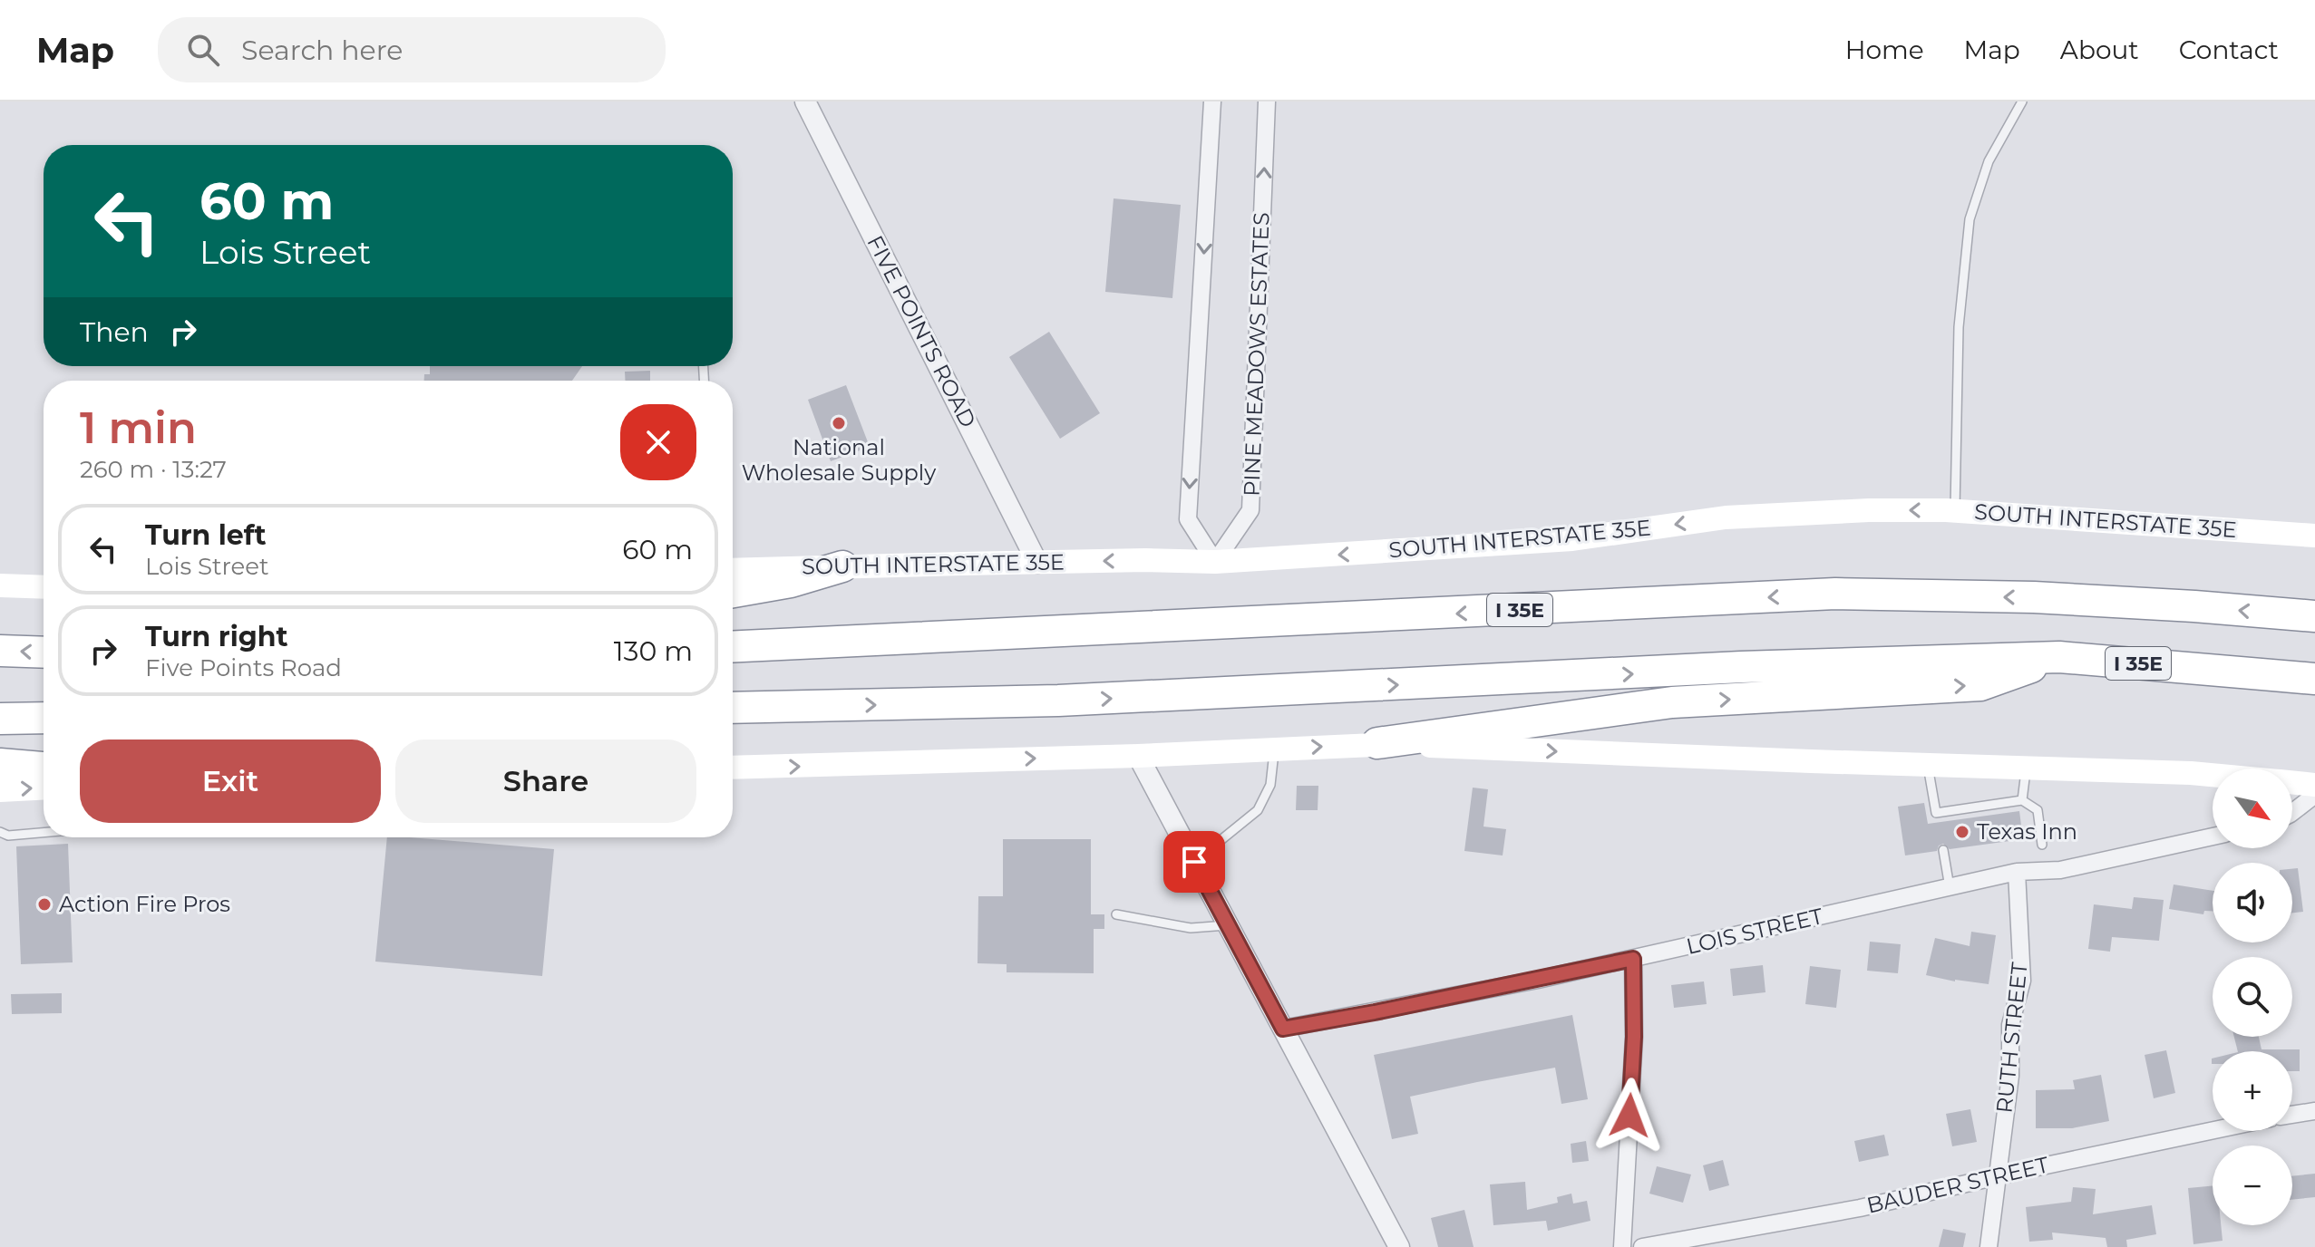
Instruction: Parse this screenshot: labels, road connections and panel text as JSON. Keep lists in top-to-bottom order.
{
  "streets": {
    "highway": ["I 35E"],
    "main road": ["SOUTH INTERSTATE 35E"],
    "street": [
      "FIVE POINTS ROAD",
      "PINE MEADOWS ESTATES",
      "LOIS STREET",
      "RUTH STREET",
      "BAUDER STREET"
    ]
  },
  "crossings": [
    ["FIVE POINTS ROAD", "SOUTH INTERSTATE 35E"],
    ["PINE MEADOWS ESTATES", "SOUTH INTERSTATE 35E"],
    ["LOIS STREET", "RUTH STREET"],
    ["RUTH STREET", "BAUDER STREET"]
  ],
  "places": ["National Wholesale Supply", "Texas Inn", "Action Fire Pros"],
  "north": "bottom right",
  "page": {
    "header": "Map",
    "search": "Search here",
    "nav": [
      "Home",
      "Map",
      "About",
      "Contact"
    ],
    "turn": ["60 m", "Lois Street"],
    "then": "Then",
    "heading": ["1 min", "260 m · 13:27"],
    "list": [
      {
        "name": "Turn left",
        "note": "Lois Street",
        "value": "60 m"
      },
      {
        "name": "Turn right",
        "note": "Five Points Road",
        "value": "130 m"
      }
    ],
    "buttons": ["Exit", "Share"],
    "map_buttons": ["+", "−"]
  }
}
